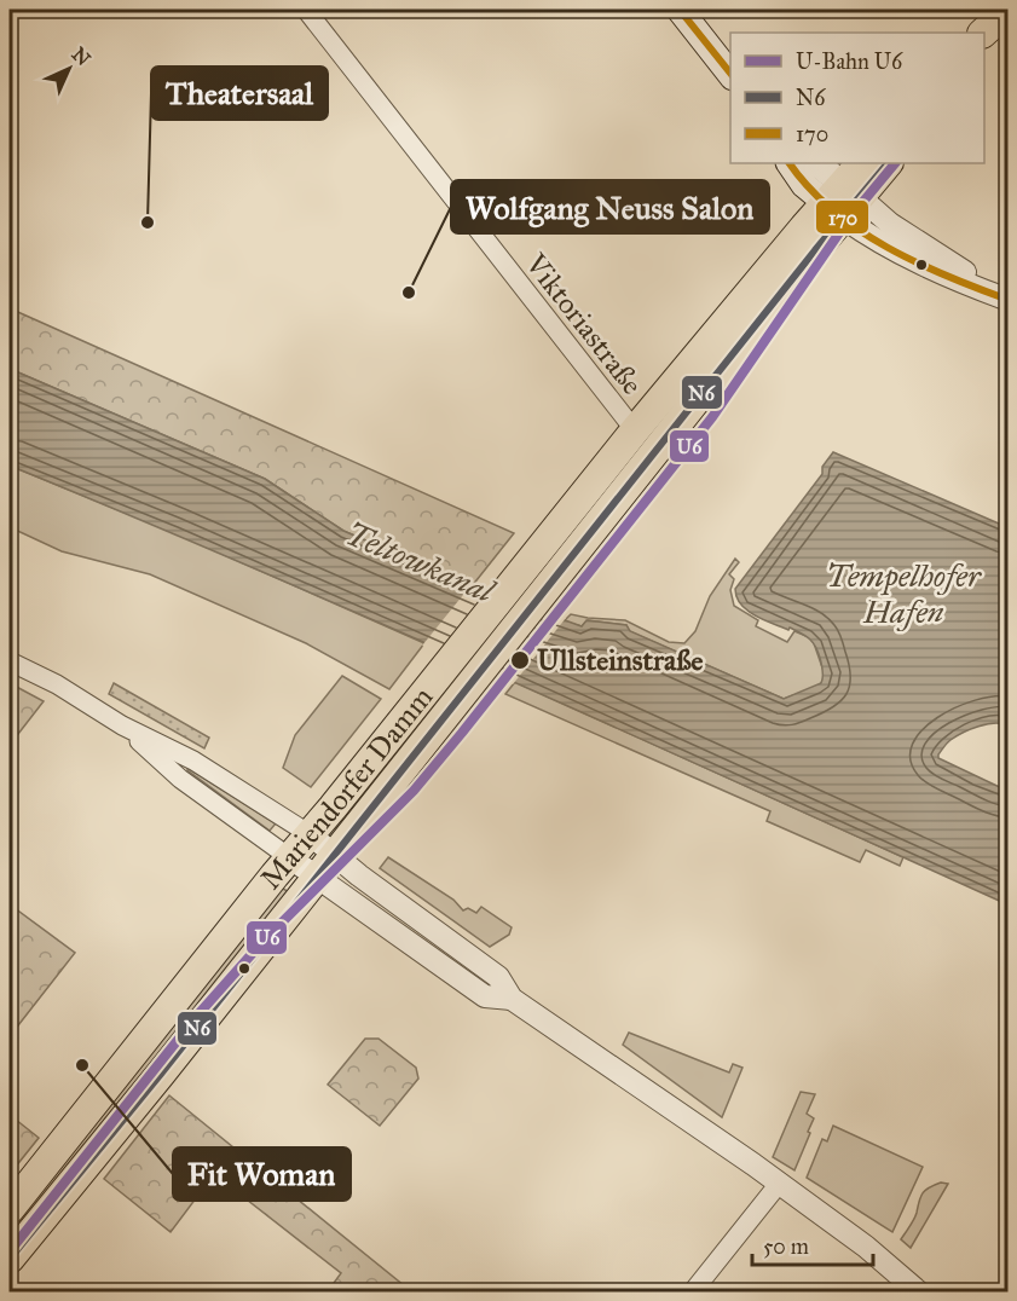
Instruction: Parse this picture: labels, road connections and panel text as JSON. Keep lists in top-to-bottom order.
{
  "streets": {
    "main road": ["Mariendorfer Damm"],
    "street": ["Viktoriastraße"]
  },
  "crossings": [
    ["Viktoriastraße", "Mariendorfer Damm"]
  ],
  "water": ["Teltowkanal", "Tempelhofer Hafen"],
  "places": [
    "Theatersaal",
    "Wolfgang Neuss Salon",
    "Ullsteinstraße",
    "Fit Woman"
  ],
  "lines": ["transit line 170", "metro line U6", "transit line N6"],
  "legend": ["U-Bahn U6", "N6", "170"],
  "scale_bar": "50 m",
  "north": "top right"
}
